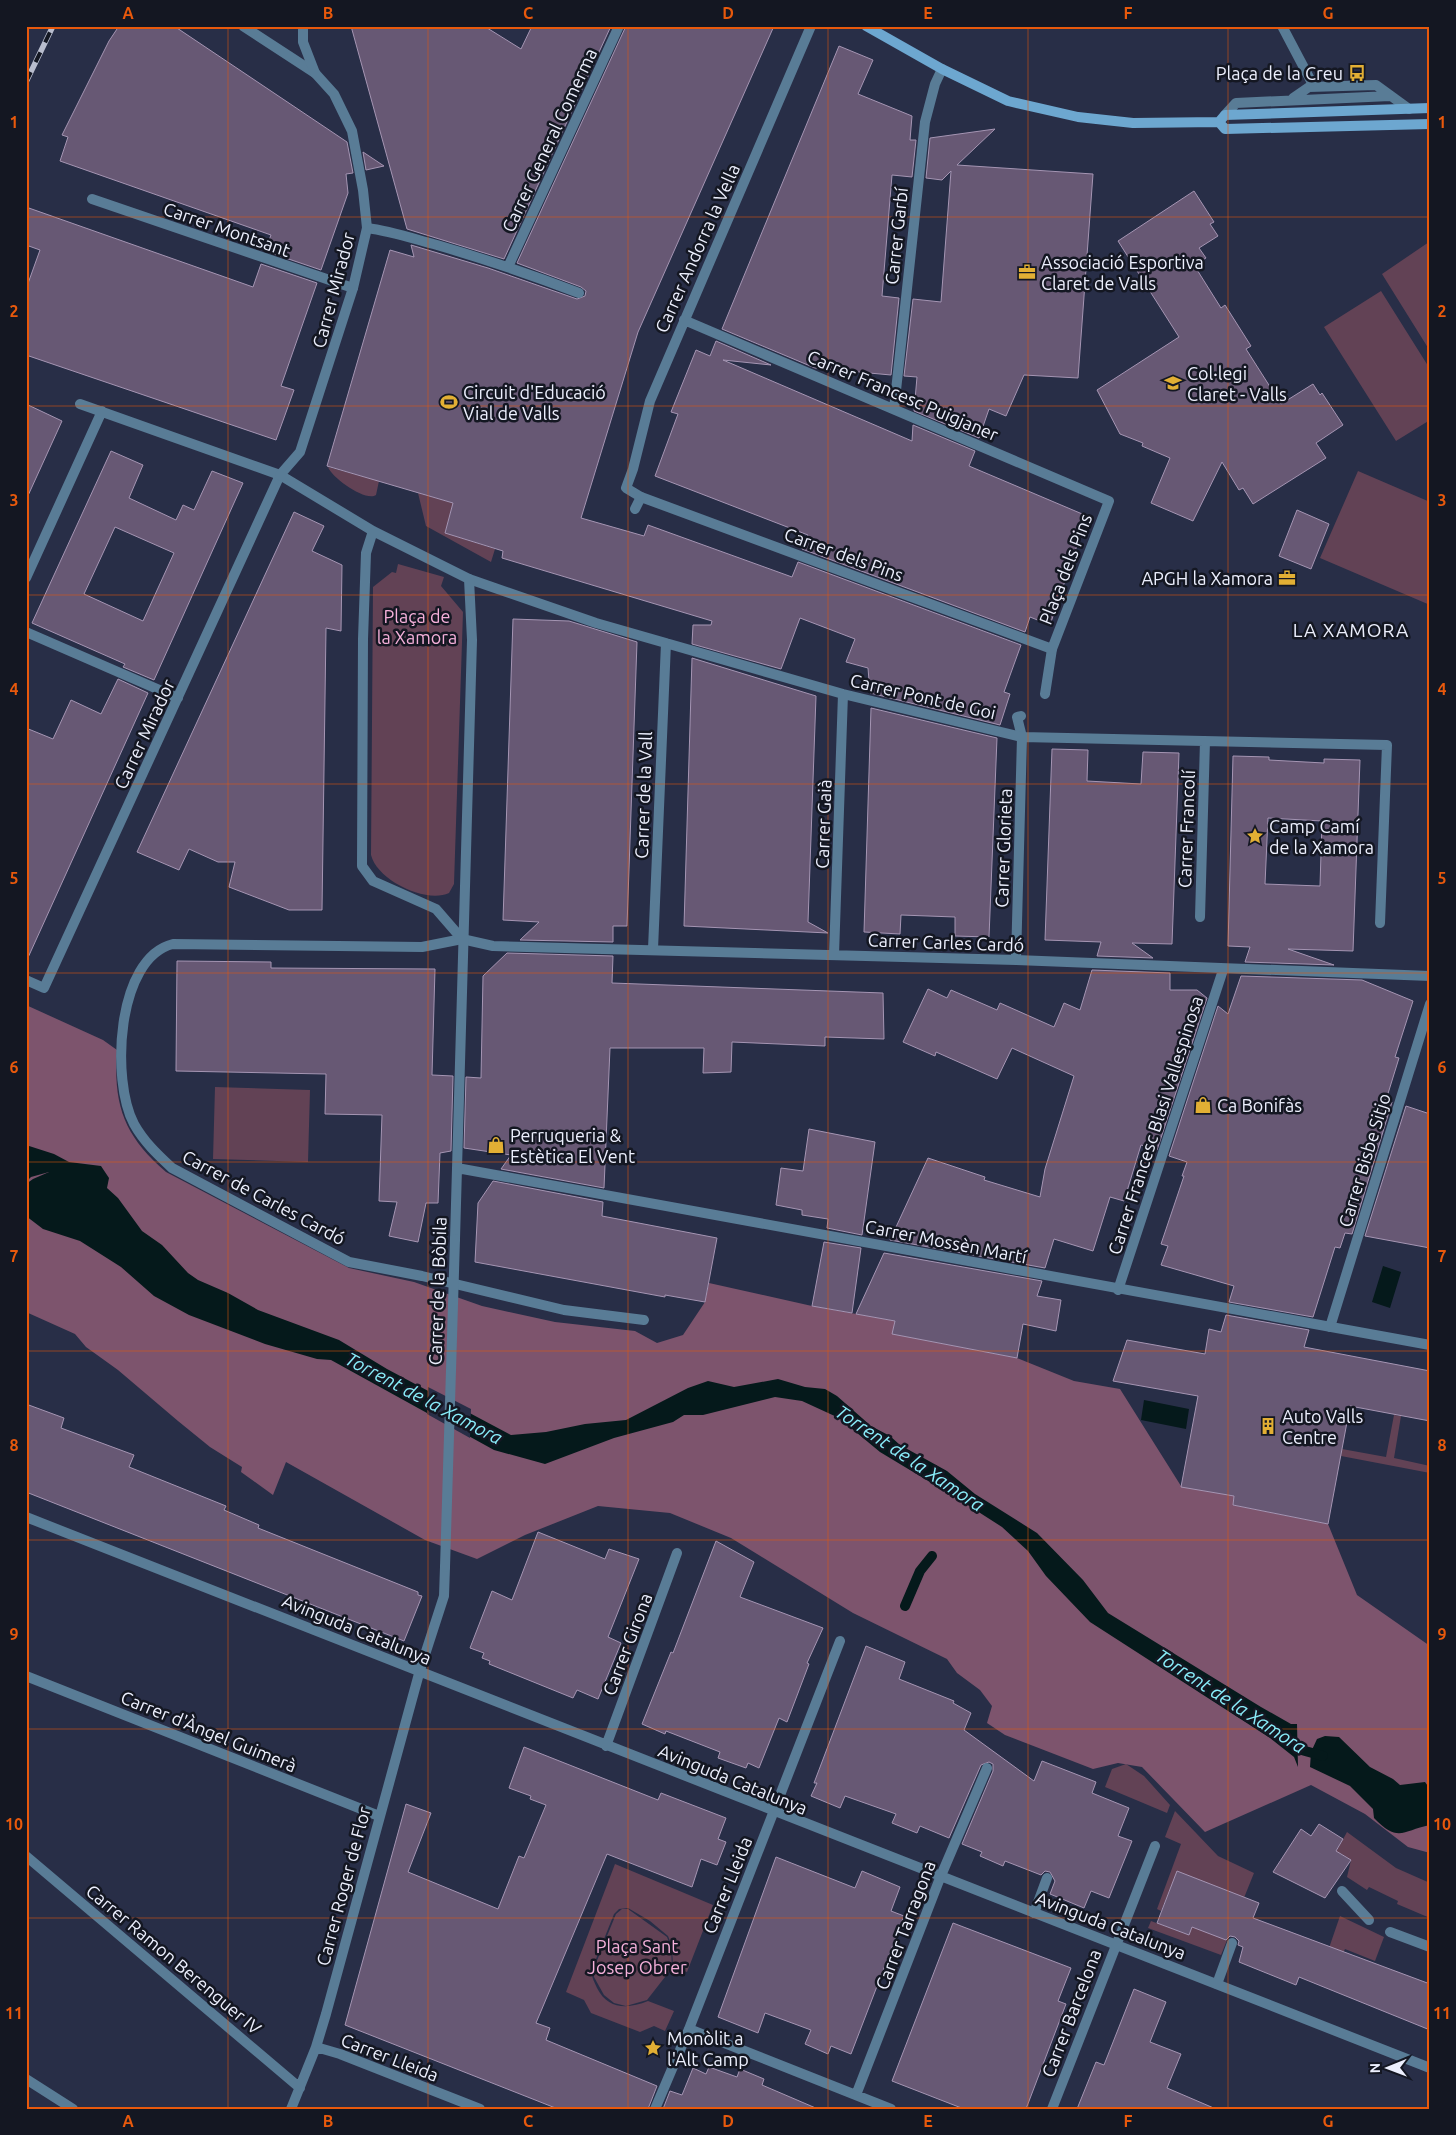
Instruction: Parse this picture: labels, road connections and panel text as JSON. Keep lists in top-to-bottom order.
{
  "streets": {
    "street": [
      "Carrer General Comerma",
      "Carrer Montsant",
      "Carrer Garbí",
      "Carrer Andorra la Vella",
      "Carrer Mirador",
      "Carrer Francesc Puigjaner",
      "Carrer dels Pins",
      "Plaça dels Pins",
      "Carrer Pont de Goi",
      "Carrer de la Vall",
      "Carrer Gaià",
      "Carrer Francolí",
      "Carrer Glorieta",
      "Carrer Carles Cardó",
      "Carrer Francesc Blasi Vallespinosa",
      "Carrer Bisbe Sitjo",
      "Carrer de Carles Cardó",
      "Carrer Mossèn Martí",
      "Carrer de la Bòbila",
      "Avinguda Catalunya",
      "Carrer Girona",
      "Carrer d'Àngel Guimerà",
      "Carrer Lleida",
      "Carrer Roger de Flor",
      "Carrer Tarragona",
      "Carrer Ramon Berenguer IV",
      "Carrer Barcelona"
    ]
  },
  "crossings": [
    ["Carrer Montsant", "Carrer Mirador"],
    ["Carrer Garbí", "Carrer Francesc Puigjaner"],
    ["Carrer Andorra la Vella", "Carrer Francesc Puigjaner"],
    ["Carrer Andorra la Vella", "Carrer dels Pins"],
    ["Carrer Francesc Puigjaner", "Plaça dels Pins"],
    ["Carrer dels Pins", "Plaça dels Pins"],
    ["Carrer Pont de Goi", "Carrer de la Vall"],
    ["Carrer Pont de Goi", "Carrer Gaià"],
    ["Carrer Pont de Goi", "Carrer Francolí"],
    ["Carrer Pont de Goi", "Carrer Glorieta"],
    ["Carrer de la Vall", "Carrer Carles Cardó"],
    ["Carrer Gaià", "Carrer Carles Cardó"],
    ["Carrer Glorieta", "Carrer Carles Cardó"],
    ["Carrer Carles Cardó", "Carrer Francesc Blasi Vallespinosa"],
    ["Carrer Carles Cardó", "Carrer de Carles Cardó"],
    ["Carrer Carles Cardó", "Carrer de la Bòbila"],
    ["Carrer Francesc Blasi Vallespinosa", "Carrer Mossèn Martí"],
    ["Carrer Bisbe Sitjo", "Carrer Mossèn Martí"],
    ["Carrer de Carles Cardó", "Carrer de la Bòbila"],
    ["Carrer Mossèn Martí", "Carrer de la Bòbila"],
    ["Carrer de la Bòbila", "Avinguda Catalunya"],
    ["Carrer de la Bòbila", "Carrer Roger de Flor"],
    ["Avinguda Catalunya", "Carrer Girona"],
    ["Avinguda Catalunya", "Carrer Lleida"],
    ["Avinguda Catalunya", "Carrer Roger de Flor"],
    ["Avinguda Catalunya", "Carrer Tarragona"],
    ["Avinguda Catalunya", "Carrer Barcelona"],
    ["Carrer d'Àngel Guimerà", "Carrer Roger de Flor"],
    ["Carrer Lleida", "Carrer Roger de Flor"],
    ["Carrer Roger de Flor", "Carrer Ramon Berenguer IV"]
  ],
  "districts": ["LA XAMORA"],
  "water": ["Torrent de la Xamora"],
  "parks": ["Plaça de la Xamora", "Plaça Sant Josep Obrer"],
  "places": {
    "bus stop": ["Plaça de la Creu"],
    "office": ["Associació Esportiva Claret de Valls", "APGH la Xamora"],
    "school or university": ["Col·legi Claret - Valls"],
    "sports": ["Circuit d'Educació Vial de Valls"],
    "place": ["Camp Camí de la Xamora", "Monòlit a l'Alt Camp"],
    "shop": ["Ca Bonifàs", "Perruqueria & Estètica El Vent"],
    "building": ["Auto Valls Centre"]
  },
  "north": "left",
  "grid": {
    "columns": [
      "A",
      "B",
      "C",
      "D",
      "E",
      "F",
      "G"
    ],
    "rows": [
      "1",
      "2",
      "3",
      "4",
      "5",
      "6",
      "7",
      "8",
      "9",
      "10",
      "11"
    ]
  }
}
